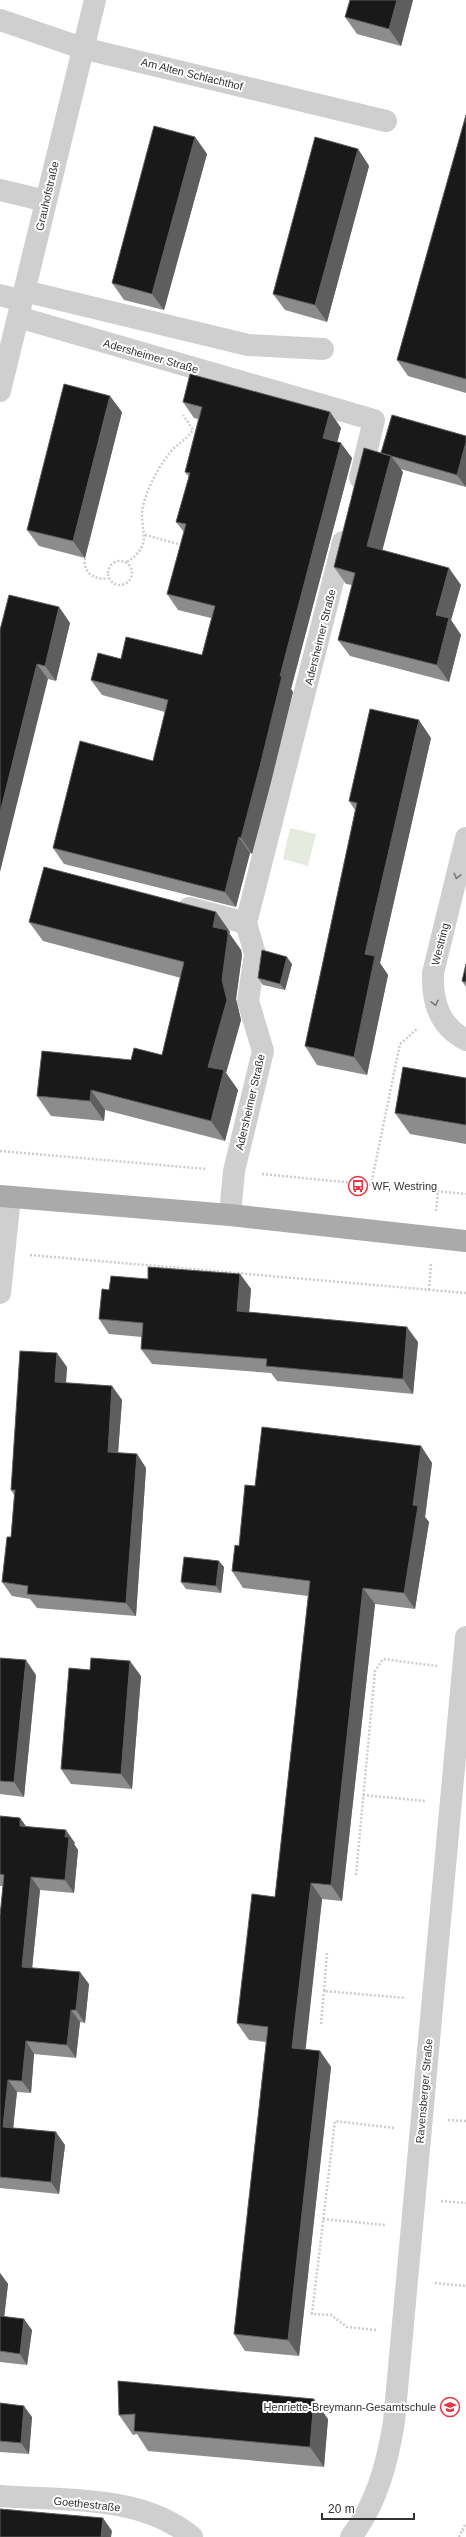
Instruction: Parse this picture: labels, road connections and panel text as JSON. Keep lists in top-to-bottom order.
{
  "streets": {
    "street": [
      "Am Alten Schlachthof",
      "Grauhofstraße",
      "Adersheimer Straße",
      "Westring",
      "Ravensberger Straße",
      "Goethestraße"
    ]
  },
  "crossings": [
    ["Am Alten Schlachthof", "Grauhofstraße"],
    ["Grauhofstraße", "Adersheimer Straße"]
  ],
  "one_way": ["Westring"],
  "places": {
    "bus stop": ["WF, Westring"],
    "school or university": ["Henriette-Breymann-Gesamtschule"]
  },
  "scale_bar": "20 m"
}
